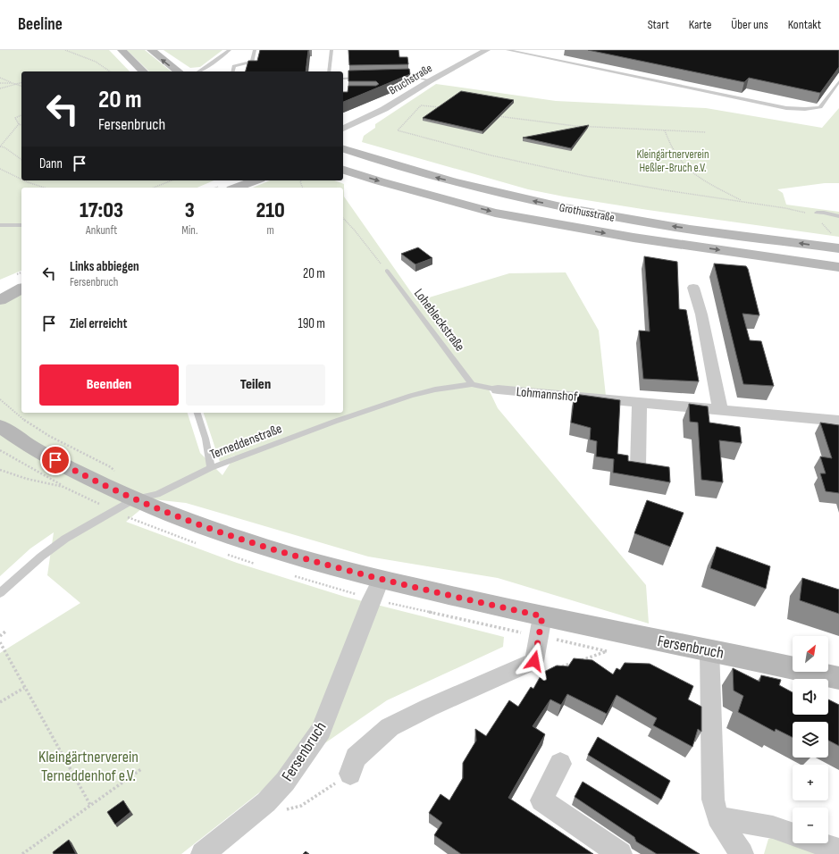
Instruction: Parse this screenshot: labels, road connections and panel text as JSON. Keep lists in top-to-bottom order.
{
  "streets": {
    "main road": ["Grothusstraße", "Fersenbruch"],
    "street": ["Bruchstraße", "Lohmannshof"],
    "lane": ["Lohebleckstraße", "Terneddenstraße"]
  },
  "crossings": [
    ["Bruchstraße", "Grothusstraße"],
    ["Lohebleckstraße", "Terneddenstraße"],
    ["Terneddenstraße", "Fersenbruch"]
  ],
  "parks": ["Kleingärtnerverein Heßler-Bruch e.V.", "Kleingärtnerverein Terneddenhof e.V."],
  "north": "top right",
  "page": {
    "header": "Beeline",
    "nav": [
      "Start",
      "Karte",
      "Über uns",
      "Kontakt"
    ],
    "turn": ["20 m", "Fersenbruch"],
    "then": "Dann",
    "eta": [
      "17:03",
      "Ankunft",
      "3",
      "Min.",
      "210",
      "m"
    ],
    "list": [
      {
        "name": "Links abbiegen",
        "note": "Fersenbruch",
        "value": "20 m"
      },
      {
        "name": "Ziel erreicht",
        "value": "190 m"
      }
    ],
    "buttons": ["Beenden", "Teilen"],
    "map_buttons": ["+", "−"]
  }
}
